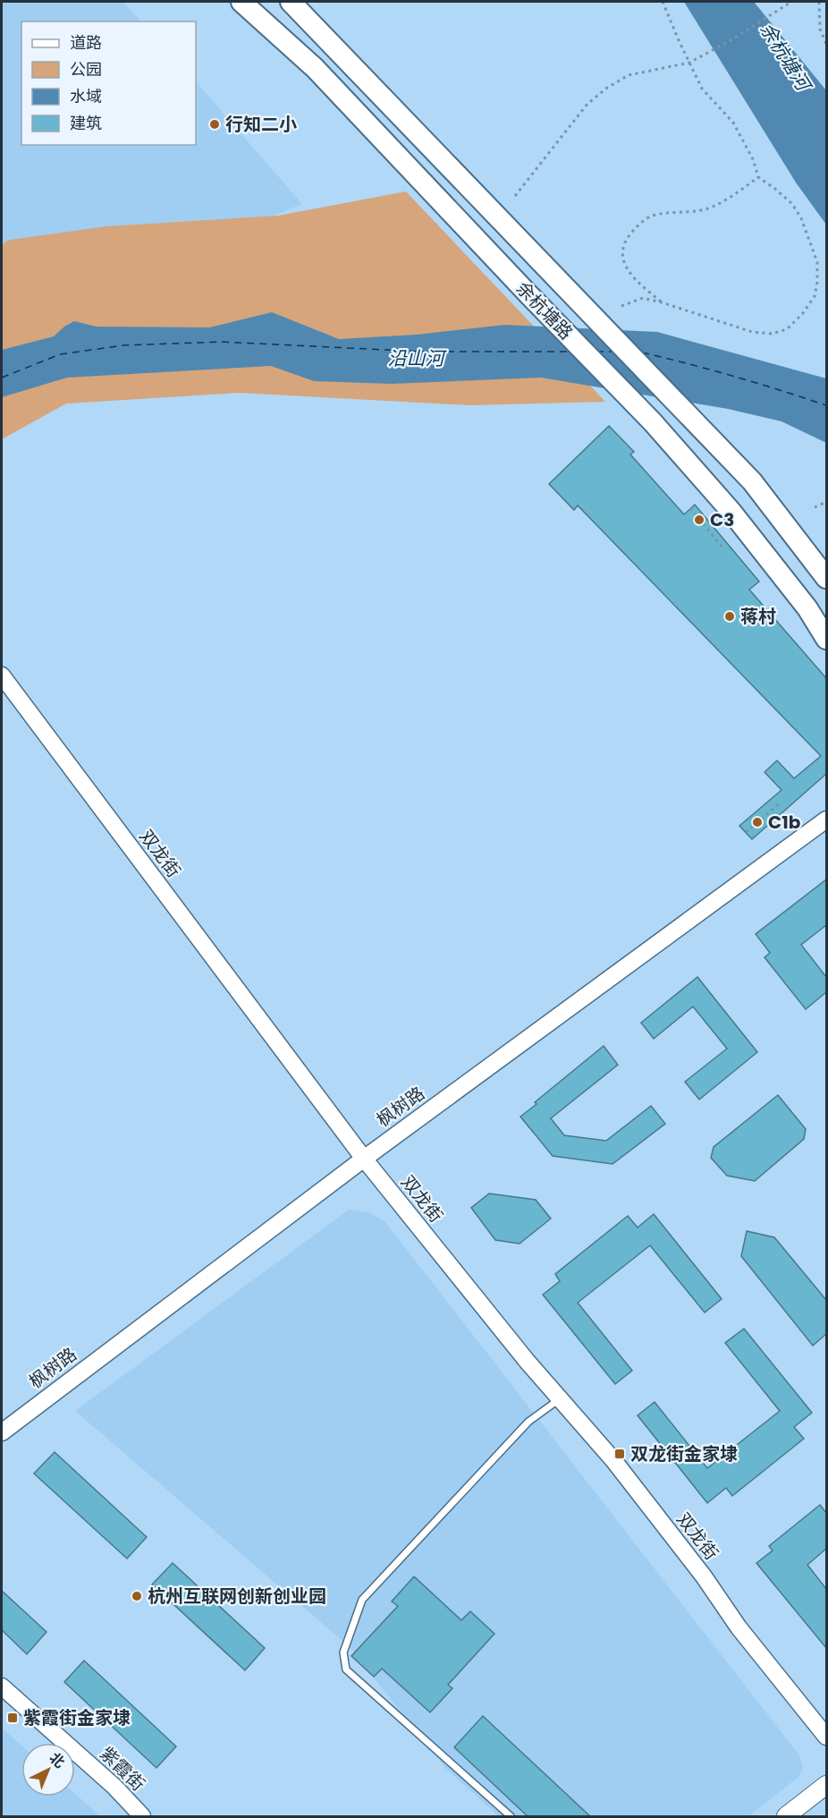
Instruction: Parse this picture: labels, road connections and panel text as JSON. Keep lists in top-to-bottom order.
{
  "streets": {
    "main road": ["余杭塘路"],
    "street": ["双龙街", "枫树路", "紫霞街"]
  },
  "crossings": [
    ["双龙街", "枫树路"]
  ],
  "water": ["余杭塘河", "沿山河"],
  "places": {
    "other": [
      "行知二小",
      "C3",
      "蒋村",
      "C1b",
      "杭州互联网创新创业园"
    ],
    "transit": ["双龙街金家埭", "紫霞街金家埭"]
  },
  "legend": [
    "道路",
    "公园",
    "水域",
    "建筑"
  ],
  "north": "top right"
}
